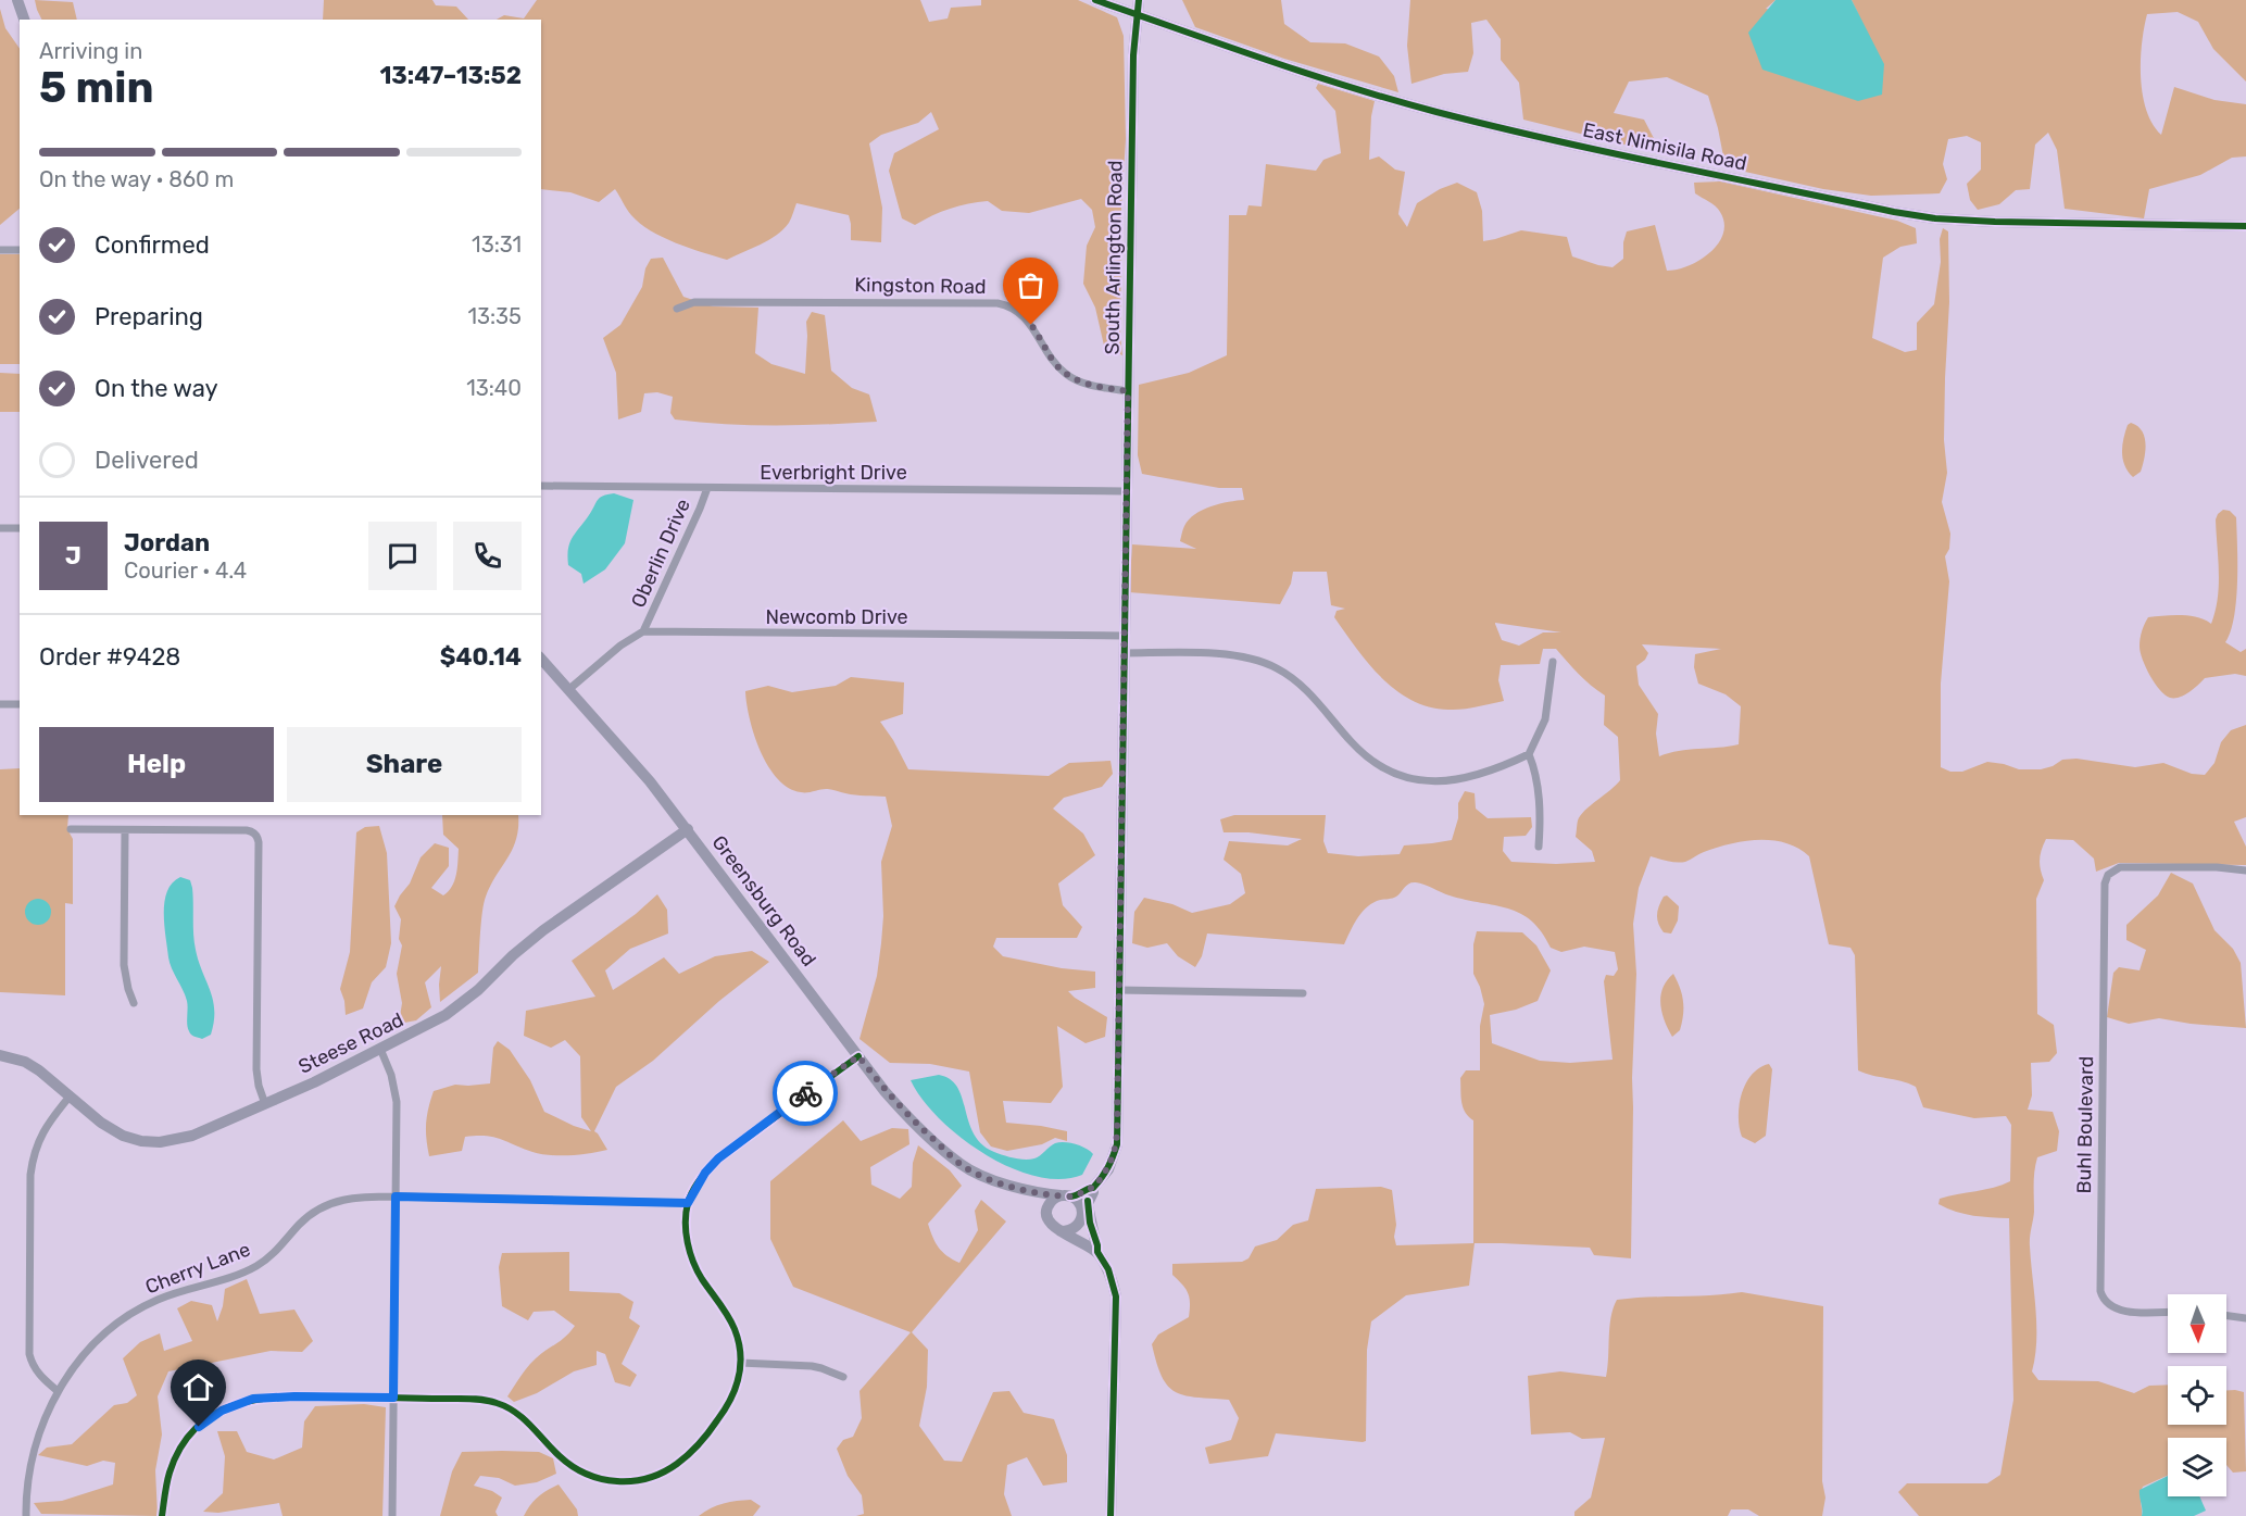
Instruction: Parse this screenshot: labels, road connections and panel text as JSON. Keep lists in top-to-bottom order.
{
  "streets": {
    "street": [
      "East Nimisila Road",
      "South Arlington Road",
      "Kingston Road",
      "Everbright Drive",
      "Oberlin Drive",
      "Newcomb Drive",
      "Greensburg Road",
      "Steese Road",
      "Buhl Boulevard",
      "Cherry Lane"
    ]
  },
  "crossings": [
    ["East Nimisila Road", "South Arlington Road"],
    ["South Arlington Road", "Kingston Road"],
    ["South Arlington Road", "Everbright Drive"],
    ["South Arlington Road", "Newcomb Drive"],
    ["South Arlington Road", "Greensburg Road"],
    ["Everbright Drive", "Oberlin Drive"],
    ["Oberlin Drive", "Newcomb Drive"],
    ["Greensburg Road", "Steese Road"]
  ],
  "north": "bottom",
  "page": {
    "heading": ["5 min", "Arriving in", "13:47–13:52"],
    "panel": [
      "Jordan",
      "Courier · 4.4",
      "Order #9428",
      "$40.14"
    ],
    "bar": "On the way · 860 m",
    "list": [
      ["Confirmed", "13:31"],
      ["Preparing", "13:35"],
      ["On the way", "13:40"],
      "Delivered"
    ],
    "round": "J",
    "buttons": ["Help", "Share"]
  }
}
